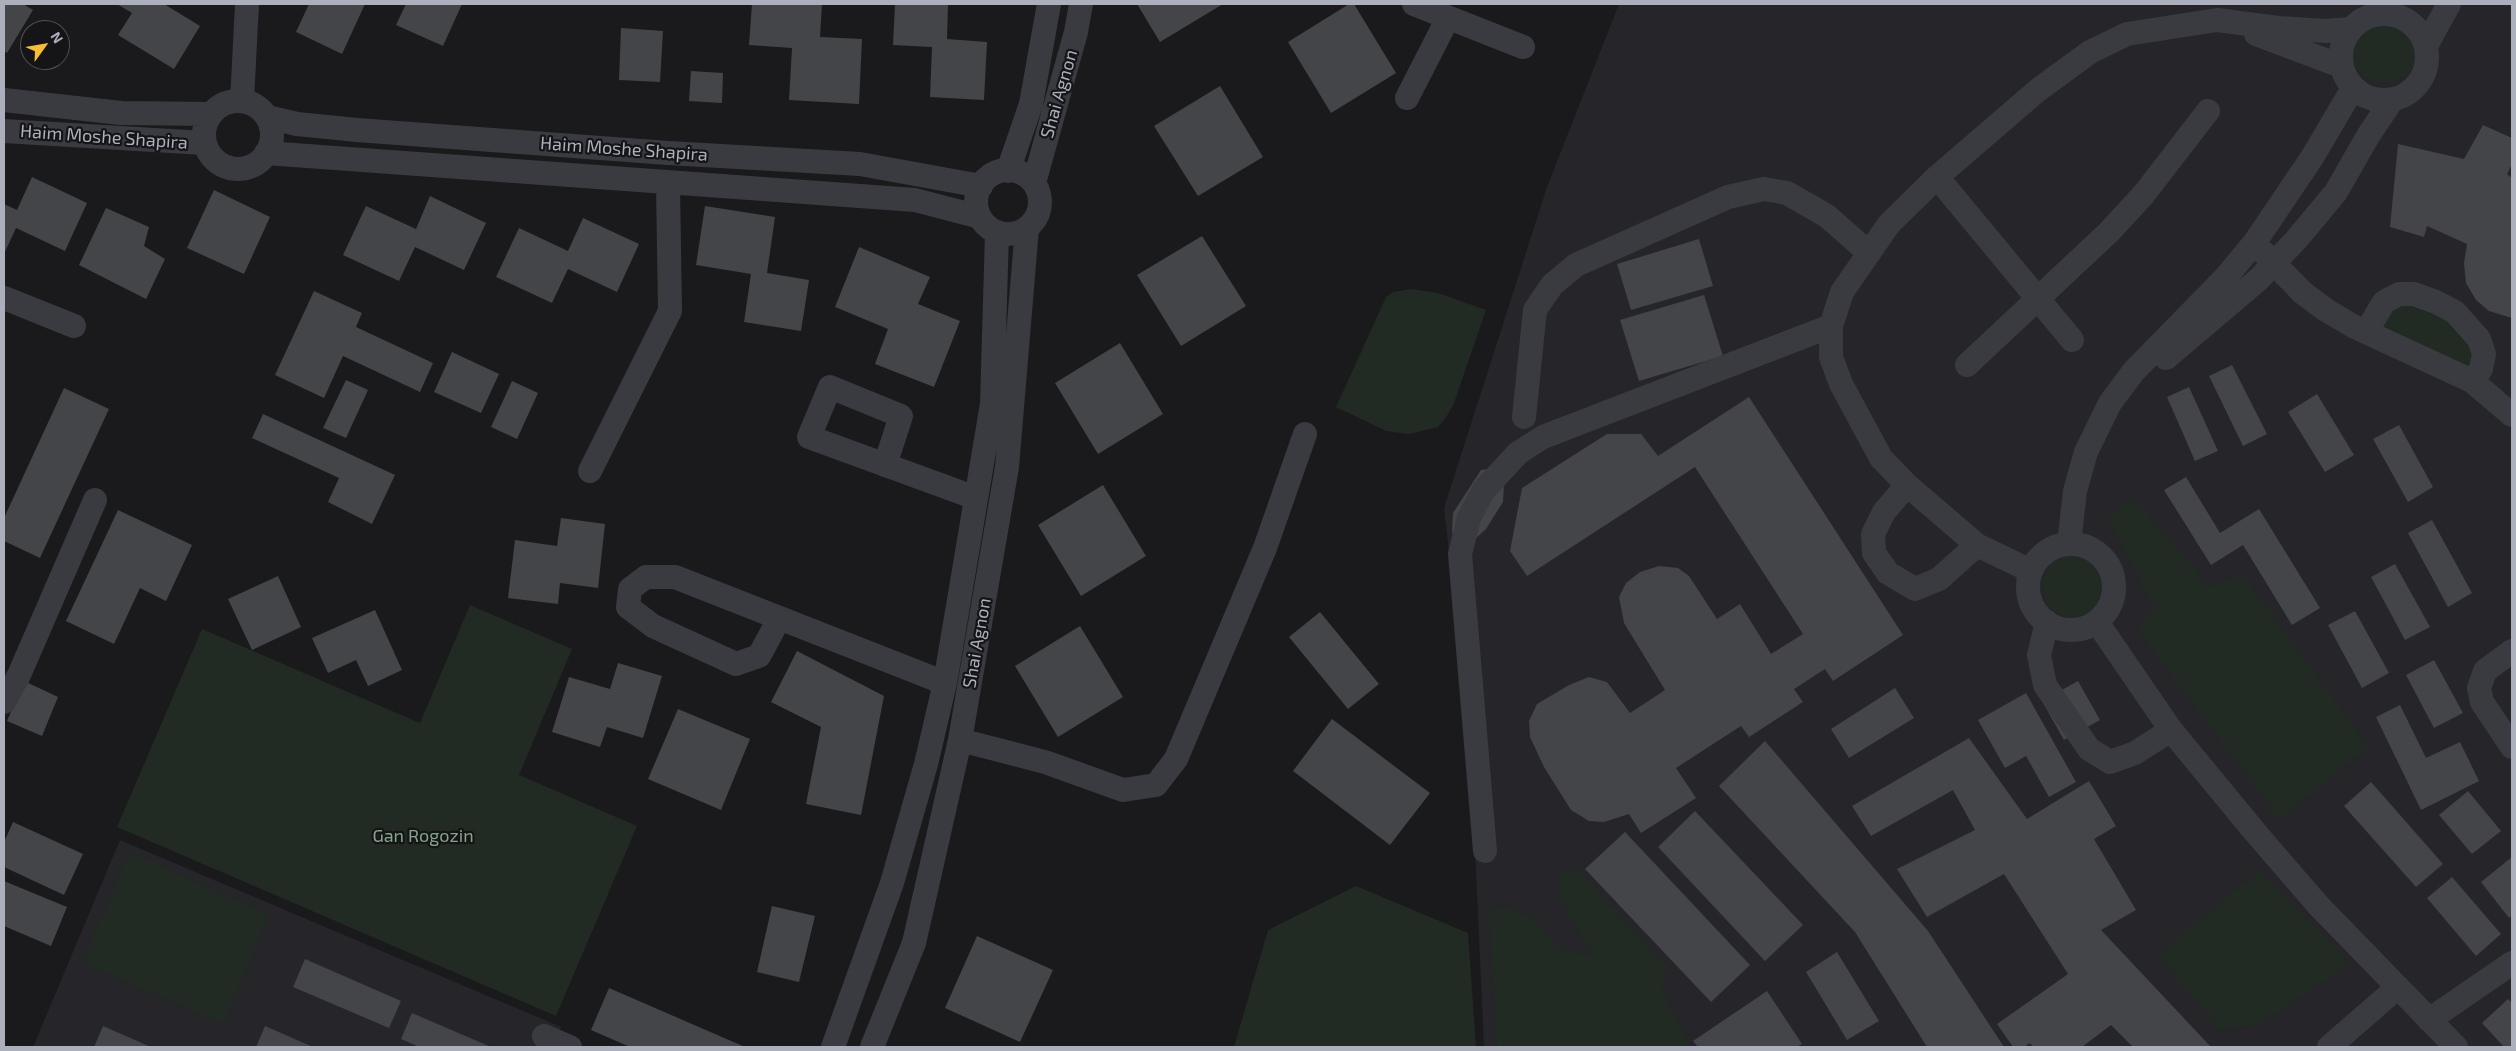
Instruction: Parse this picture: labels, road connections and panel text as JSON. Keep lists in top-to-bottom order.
{
  "streets": {
    "street": ["Shai Agnon", "Haim Moshe Shapira"]
  },
  "crossings": [
    ["Shai Agnon", "Haim Moshe Shapira"]
  ],
  "parks": ["Gan Rogozin"],
  "north": "top right"
}
